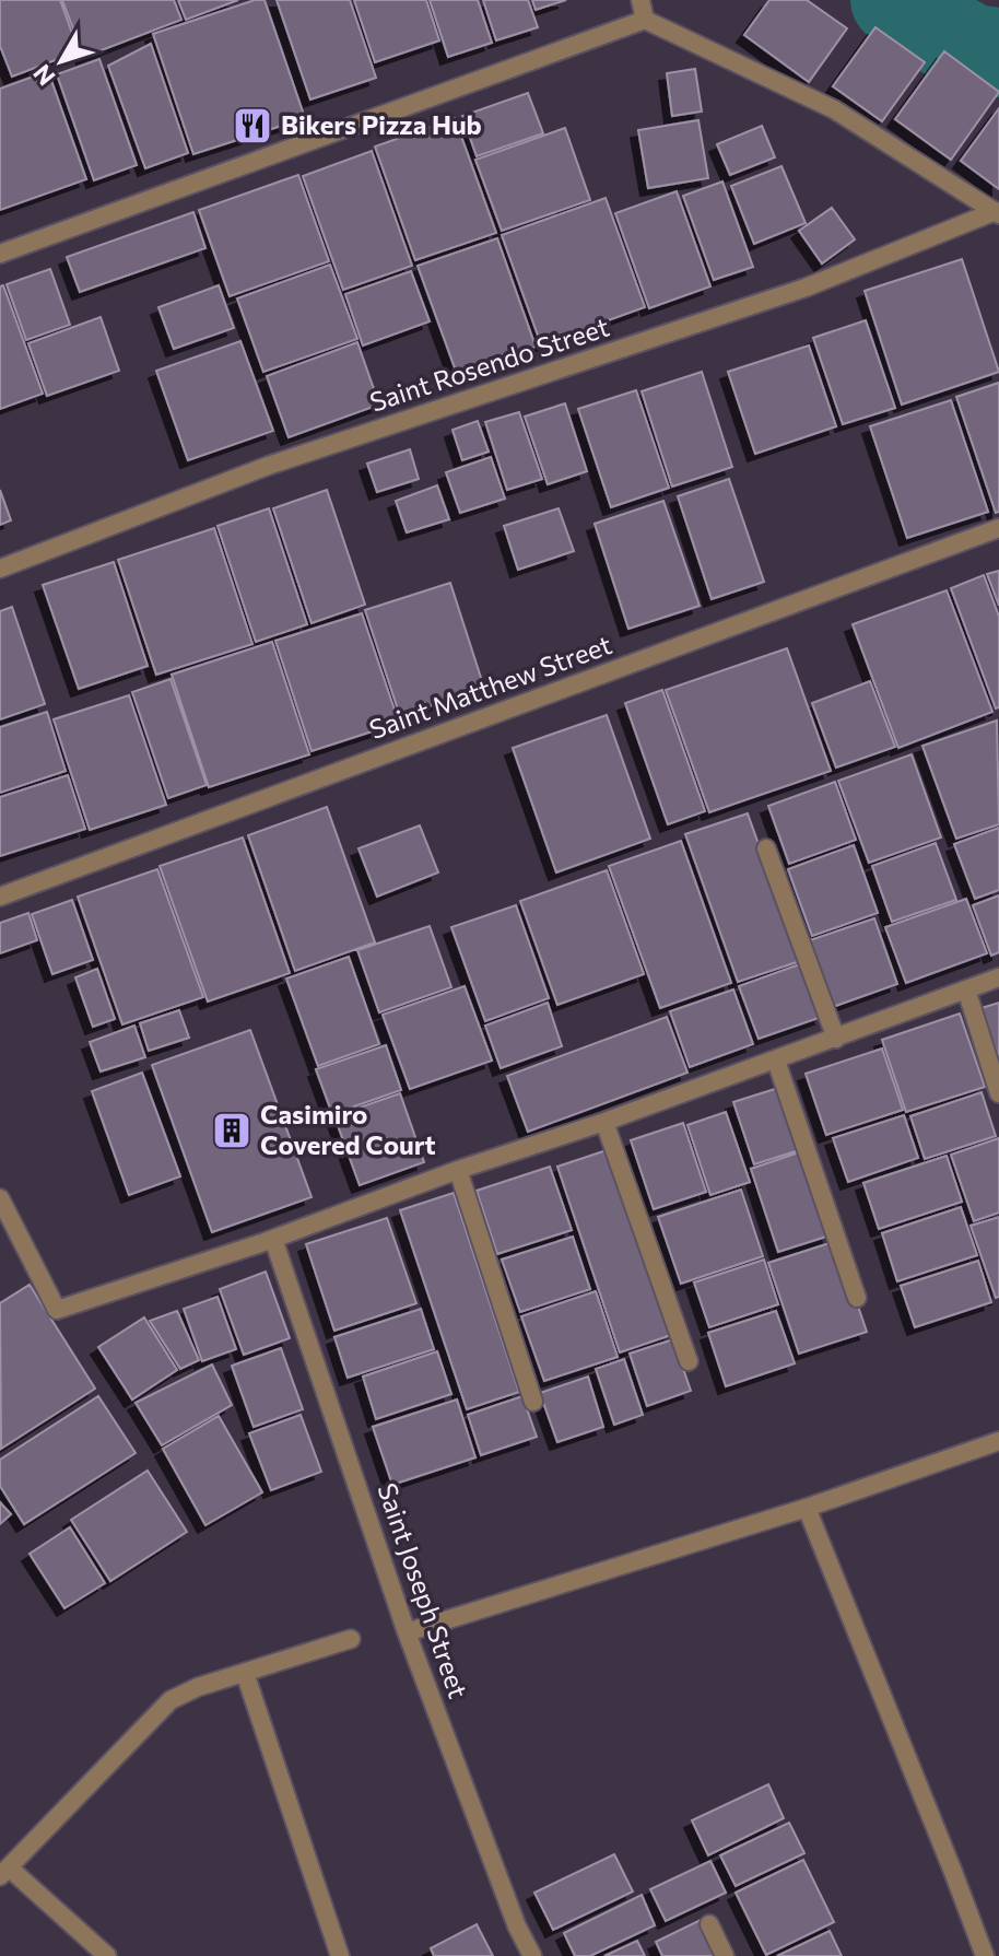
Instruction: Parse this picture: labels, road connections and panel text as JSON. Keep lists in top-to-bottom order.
{
  "streets": {
    "street": ["Saint Rosendo Street", "Saint Matthew Street", "Saint Joseph Street"]
  },
  "places": {
    "restaurant": ["Bikers Pizza Hub"],
    "building": ["Casimiro Covered Court"]
  },
  "north": "bottom left"
}
